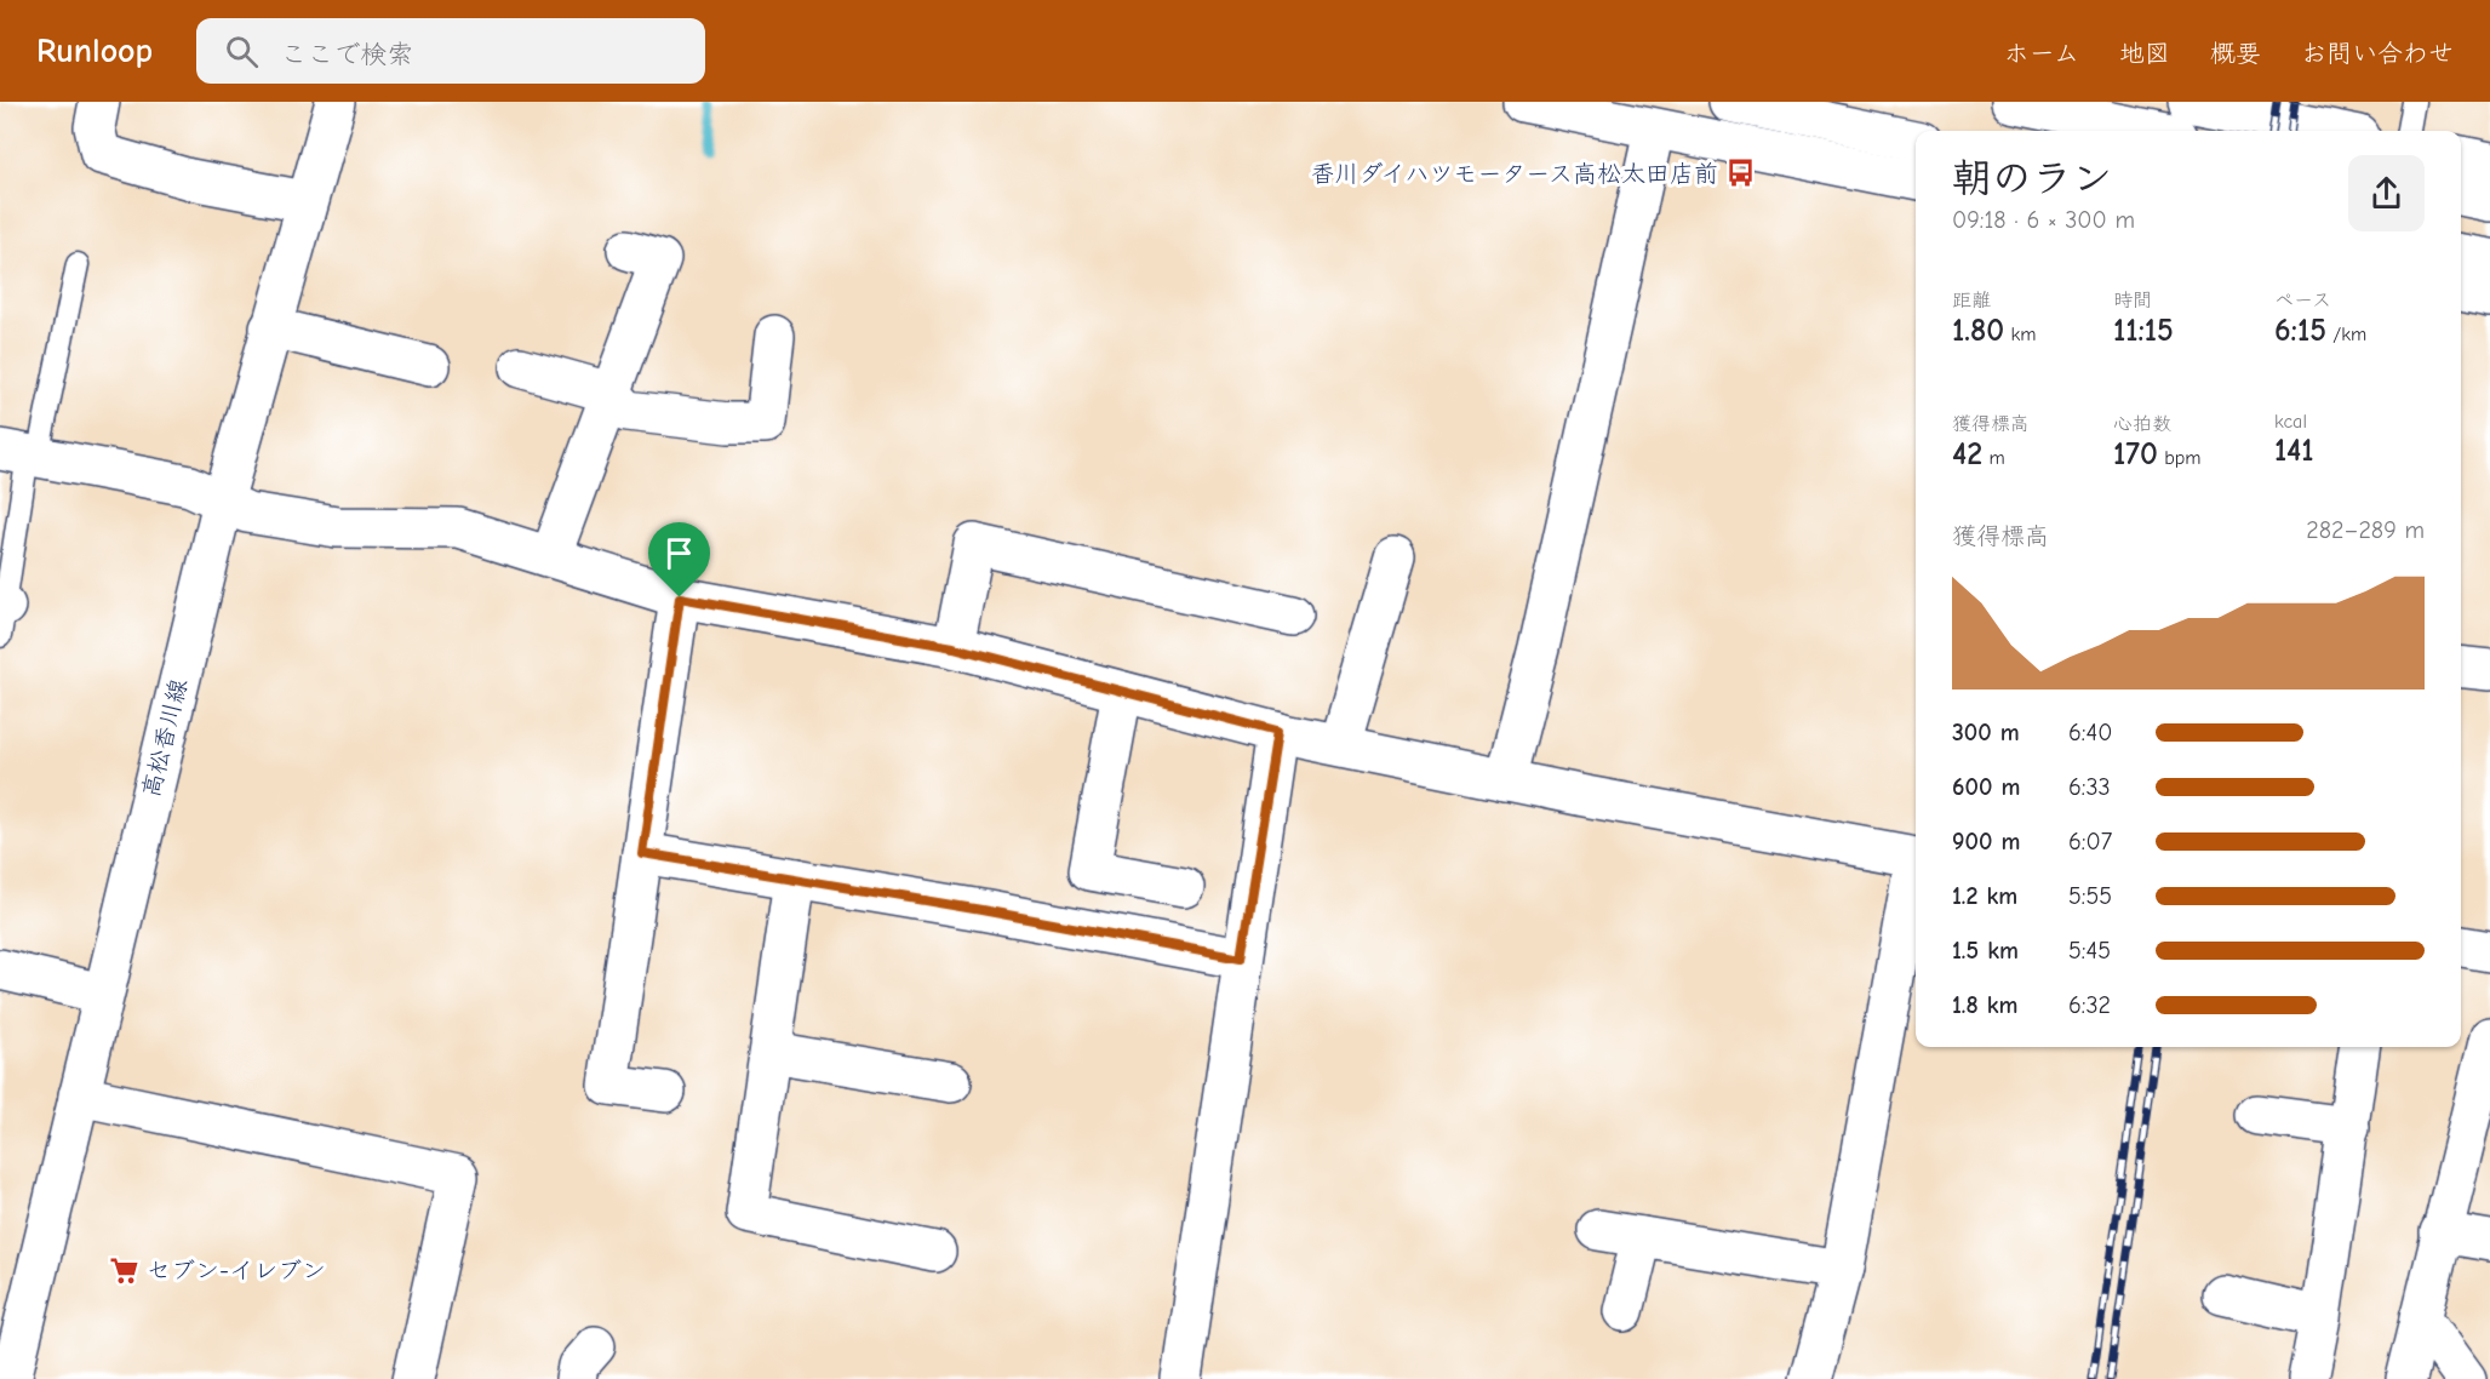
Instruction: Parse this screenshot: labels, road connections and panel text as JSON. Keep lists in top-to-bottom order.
{
  "streets": {
    "main road": ["高松香川線"]
  },
  "places": {
    "bus stop": ["香川ダイハツモータース高松太田店前"],
    "supermarket": ["セブン-イレブン"]
  },
  "page": {
    "header": "Runloop",
    "search": "ここで検索",
    "nav": [
      "ホーム",
      "地図",
      "概要",
      "お問い合わせ"
    ],
    "heading": ["朝のラン", "09:18 · 6 × 300 m"],
    "stats": [
      ["距離", "1.80 km"],
      ["時間", "11:15"],
      ["ペース", "6:15 /km"],
      ["獲得標高", "42 m"],
      ["心拍数", "170 bpm"],
      ["kcal", "141"]
    ],
    "chart": ["獲得標高", "282–289 m"],
    "list": [
      {
        "name": "300 m",
        "note": "6:40"
      },
      {
        "name": "600 m",
        "note": "6:33"
      },
      {
        "name": "900 m",
        "note": "6:07"
      },
      {
        "name": "1.2 km",
        "note": "5:55"
      },
      {
        "name": "1.5 km",
        "note": "5:45"
      },
      {
        "name": "1.8 km",
        "note": "6:32"
      }
    ]
  }
}
